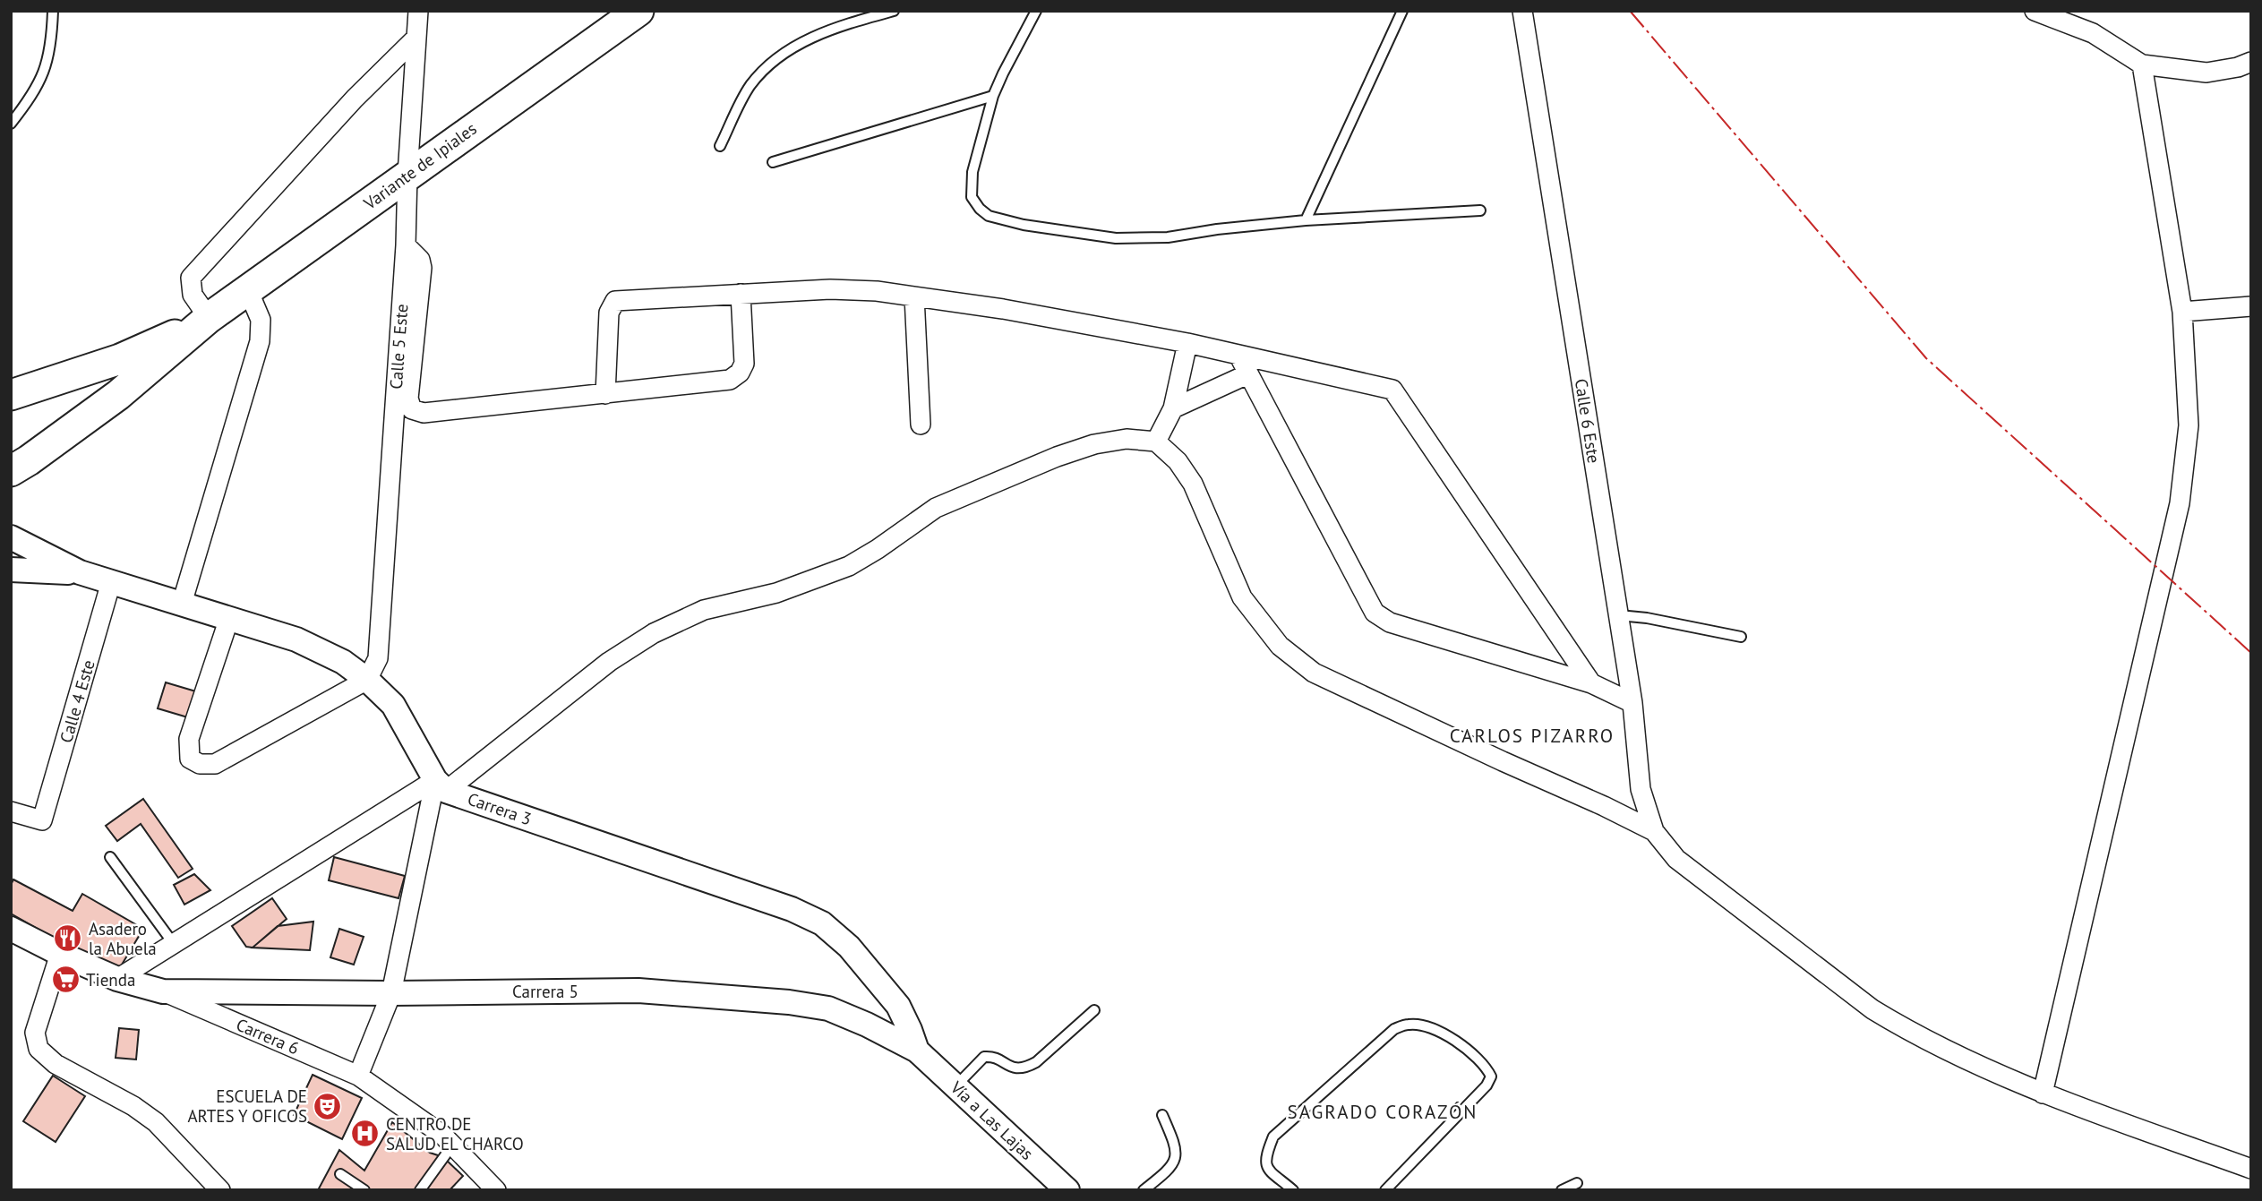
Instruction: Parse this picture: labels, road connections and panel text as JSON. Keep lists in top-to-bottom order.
{
  "streets": {
    "highway": ["Variante de Ipiales"],
    "street": [
      "Calle 5 Este",
      "Calle 6 Este",
      "Calle 4 Este",
      "Carrera 3",
      "Carrera 5",
      "Carrera 6",
      "Vía a Las Lajas"
    ]
  },
  "crossings": [
    ["Variante de Ipiales", "Calle 5 Este"],
    ["Carrera 3", "Carrera 5"],
    ["Carrera 3", "Vía a Las Lajas"],
    ["Carrera 5", "Carrera 6"],
    ["Carrera 5", "Vía a Las Lajas"]
  ],
  "districts": ["CARLOS PIZARRO", "SAGRADO CORAZÓN"],
  "places": {
    "restaurant": ["Asadero la Abuela"],
    "supermarket": ["Tienda"],
    "theatre": ["ESCUELA DE ARTES Y OFICOS"],
    "hospital": ["CENTRO DE SALUD EL CHARCO"]
  }
}
